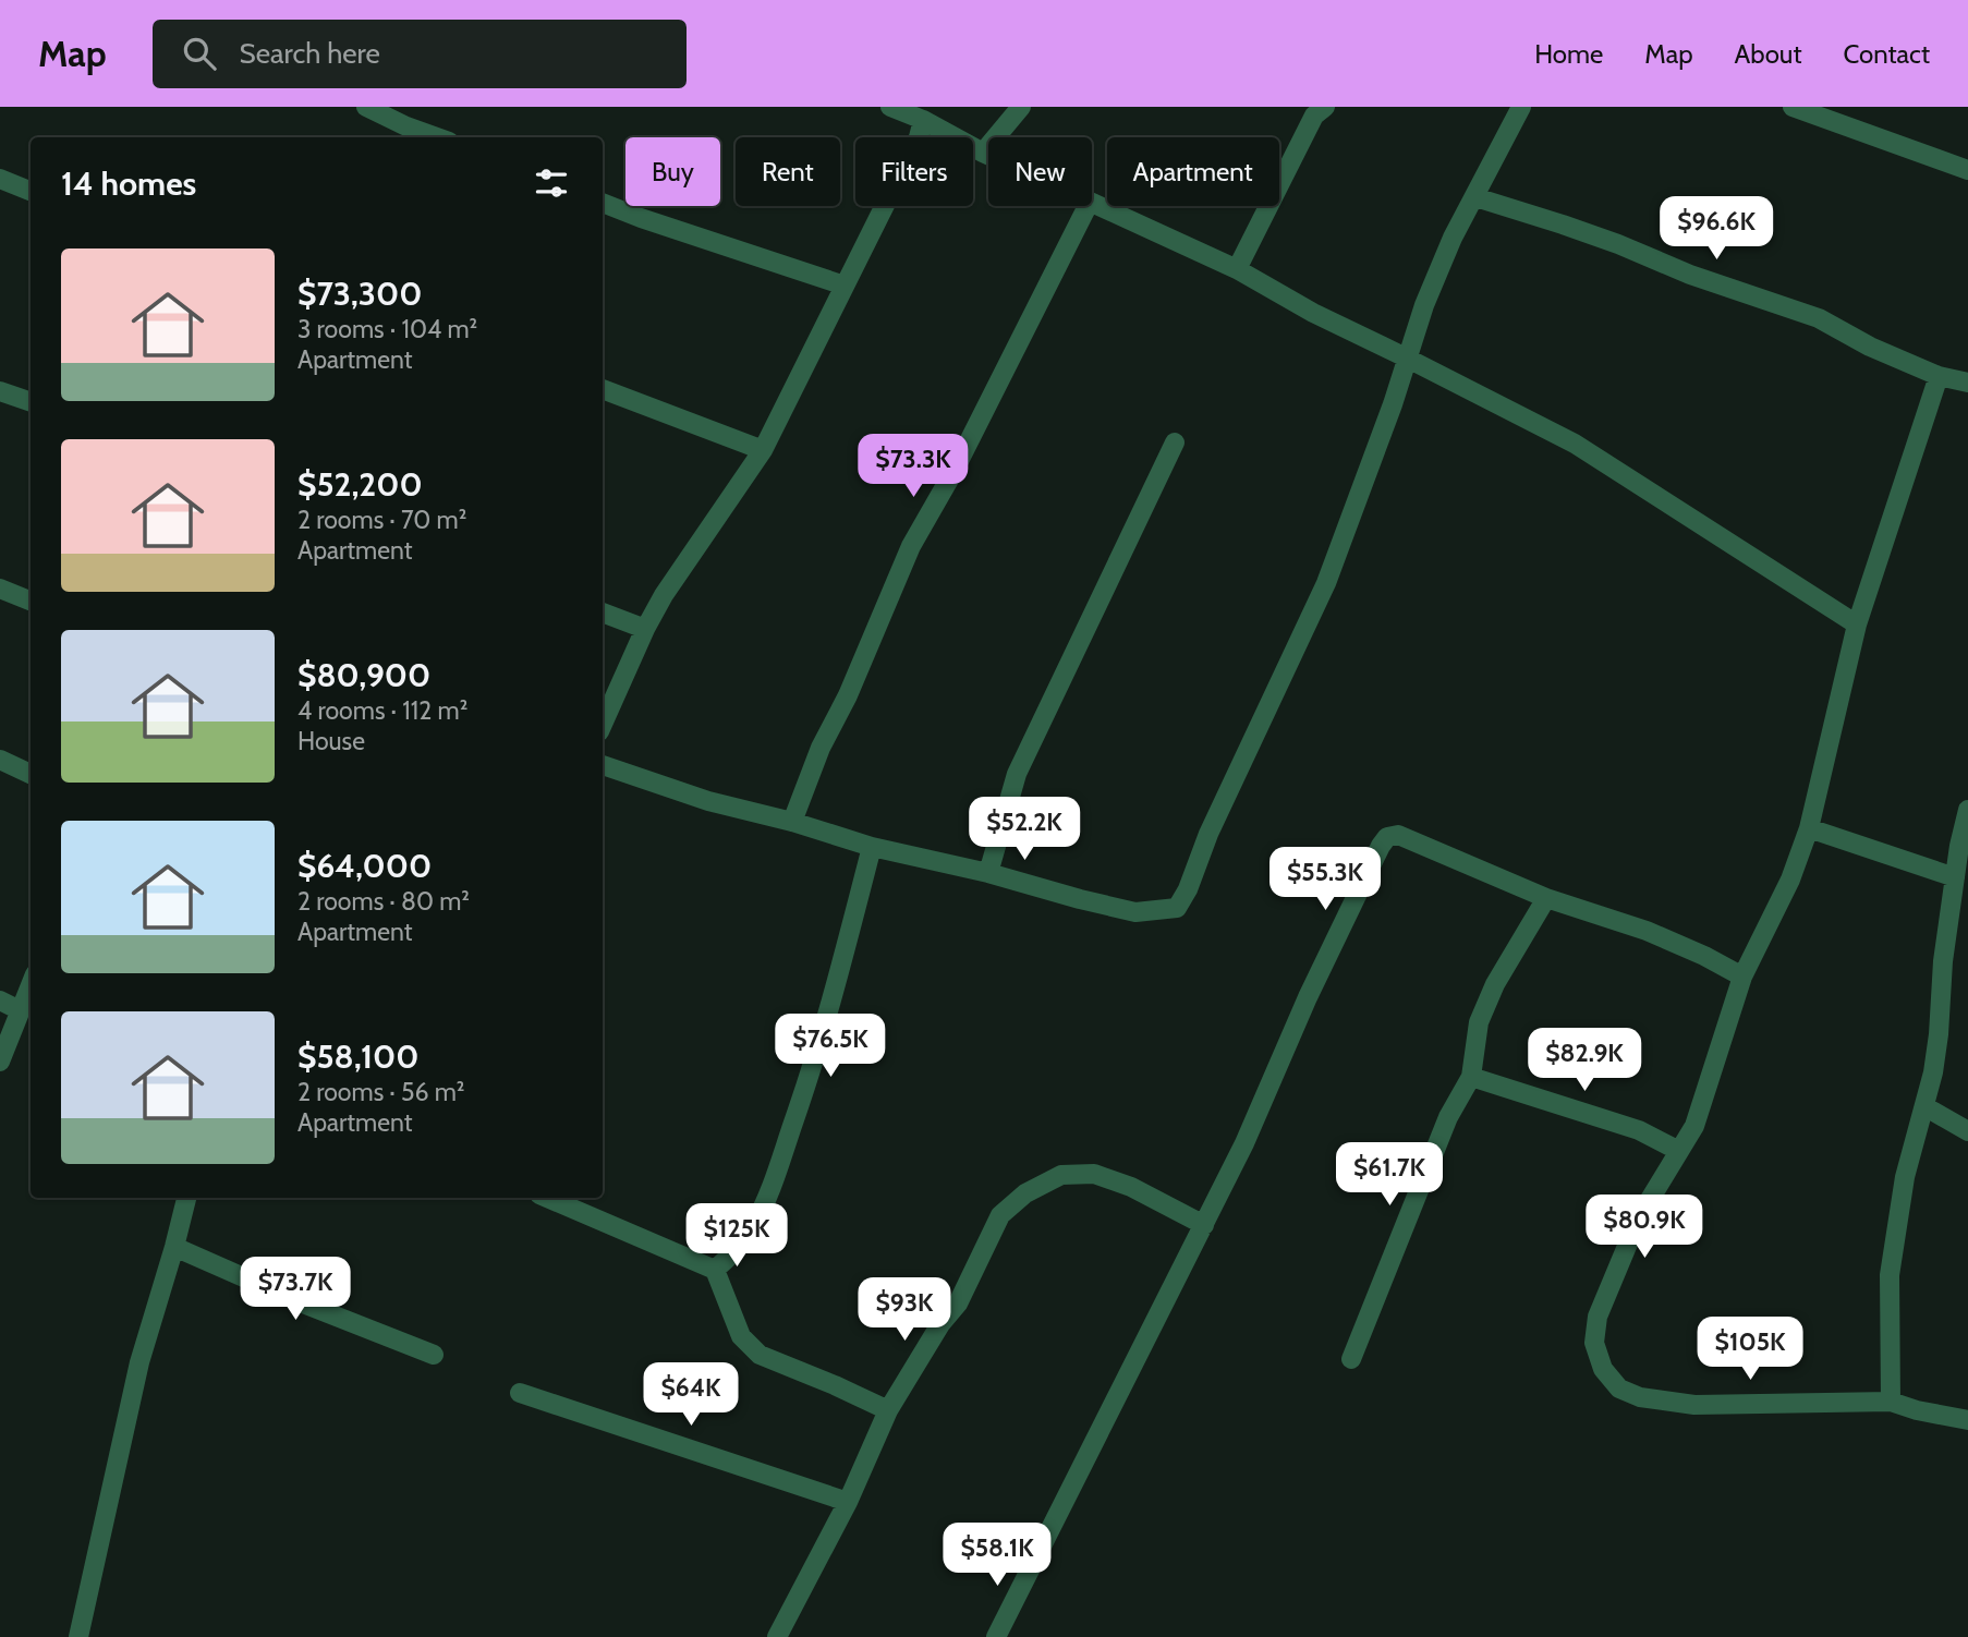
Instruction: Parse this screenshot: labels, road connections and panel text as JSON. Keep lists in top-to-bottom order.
{
  "page": {
    "header": "Map",
    "search": "Search here",
    "nav": [
      "Home",
      "Map",
      "About",
      "Contact"
    ],
    "chip": [
      "Buy",
      "Rent",
      "Filters",
      "New",
      "Apartment"
    ],
    "heading": "14 homes",
    "price": [
      "$96.6K",
      "$73.3K",
      "$52.2K",
      "$55.3K",
      "$76.5K",
      "$82.9K",
      "$61.7K",
      "$80.9K",
      "$125K",
      "$73.7K",
      "$93K",
      "$105K",
      "$64K",
      "$58.1K"
    ],
    "list": [
      {
        "name": "$73,300",
        "note": "3 rooms · 104 m² · Apartment"
      },
      {
        "name": "$52,200",
        "note": "2 rooms · 70 m² · Apartment"
      },
      {
        "name": "$80,900",
        "note": "4 rooms · 112 m² · House"
      },
      {
        "name": "$64,000",
        "note": "2 rooms · 80 m² · Apartment"
      },
      {
        "name": "$58,100",
        "note": "2 rooms · 56 m² · Apartment"
      }
    ]
  }
}
